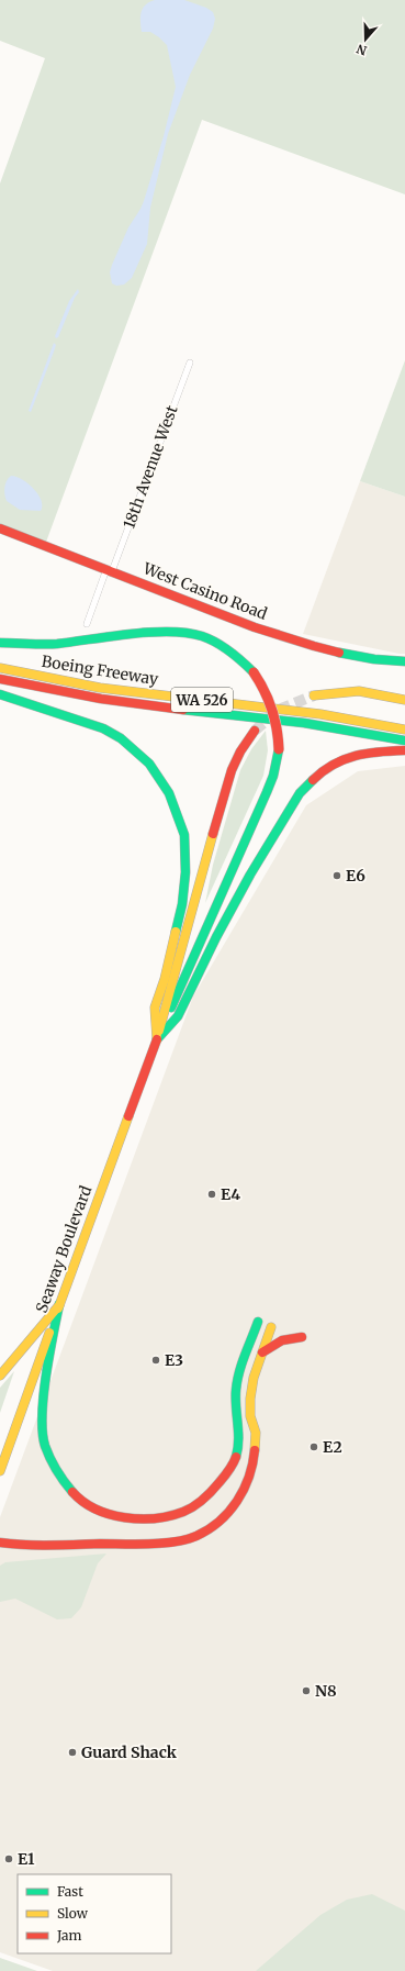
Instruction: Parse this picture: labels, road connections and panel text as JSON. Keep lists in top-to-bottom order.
{
  "streets": {
    "main road": [
      "West Casino Road",
      "Boeing Freeway",
      "WA 526",
      "Seaway Boulevard"
    ],
    "street": ["18th Avenue West"]
  },
  "crossings": [
    ["18th Avenue West", "West Casino Road"]
  ],
  "places": [
    "E6",
    "E4",
    "E3",
    "E2",
    "N8",
    "Guard Shack",
    "E1"
  ],
  "legend": ["Fast", "Slow", "Jam"],
  "north": "bottom"
}
